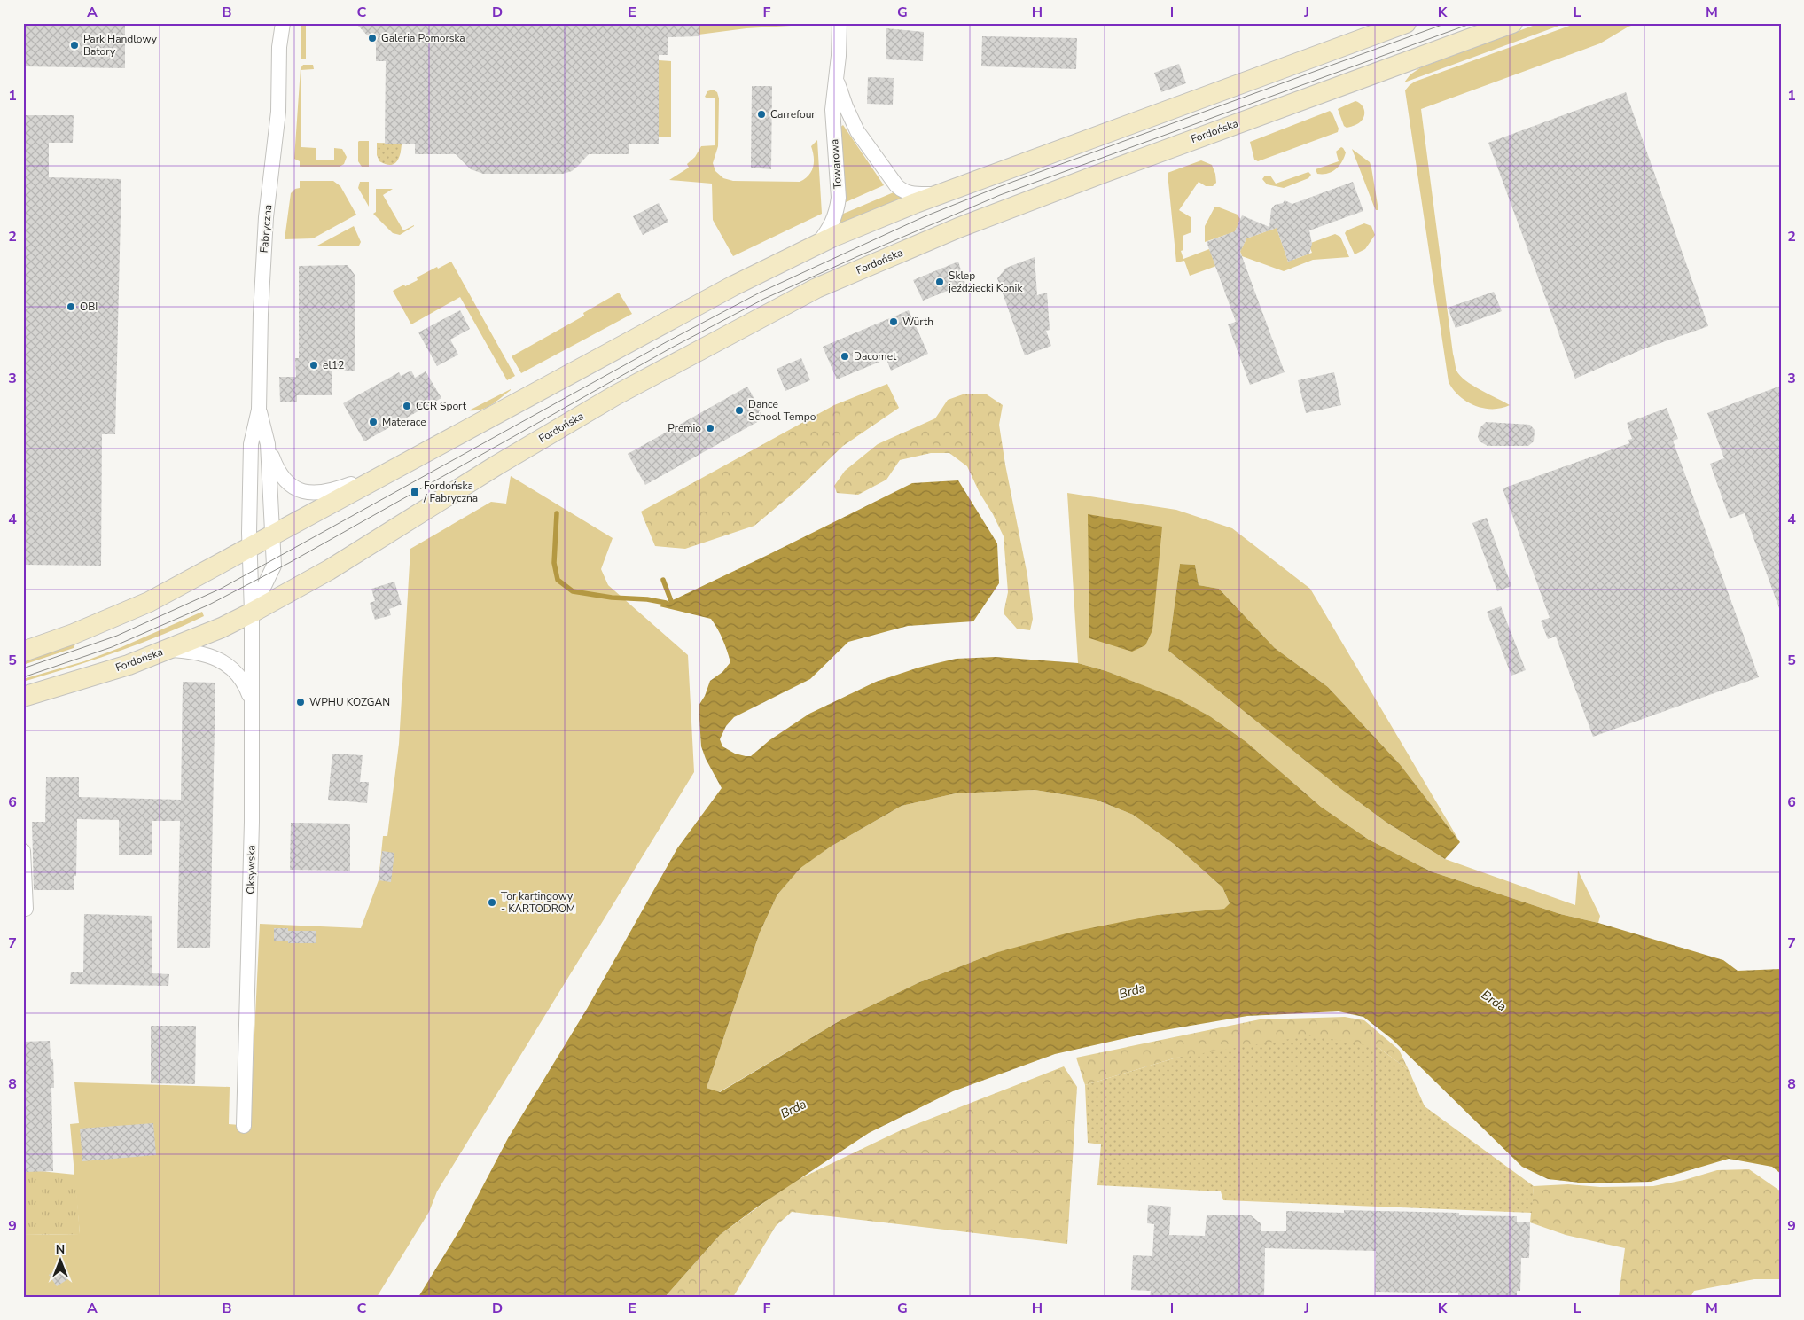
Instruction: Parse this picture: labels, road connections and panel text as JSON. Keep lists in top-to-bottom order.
{
  "streets": {
    "main road": ["Fordońska"],
    "street": ["Towarowa", "Fabryczna", "Oksywska"]
  },
  "crossings": [
    ["Fordońska", "Fabryczna"],
    ["Fordońska", "Oksywska"],
    ["Fabryczna", "Oksywska"]
  ],
  "water": ["Brda"],
  "places": {
    "other": [
      "Galeria Pomorska",
      "Park Handlowy Batory",
      "Carrefour",
      "Sklep jeździecki Konik",
      "OBI",
      "Würth",
      "Dacomet",
      "el12",
      "CCR Sport",
      "Dance School Tempo",
      "Materace",
      "Premio",
      "WPHU KOZGAN",
      "Tor kartingowy - KARTODROM"
    ],
    "transit": ["Fordońska / Fabryczna"]
  },
  "north": "top",
  "grid": {
    "columns": [
      "A",
      "B",
      "C",
      "D",
      "E",
      "F",
      "G",
      "H",
      "I",
      "J",
      "K",
      "L",
      "M"
    ],
    "rows": [
      "1",
      "2",
      "3",
      "4",
      "5",
      "6",
      "7",
      "8",
      "9"
    ]
  }
}
